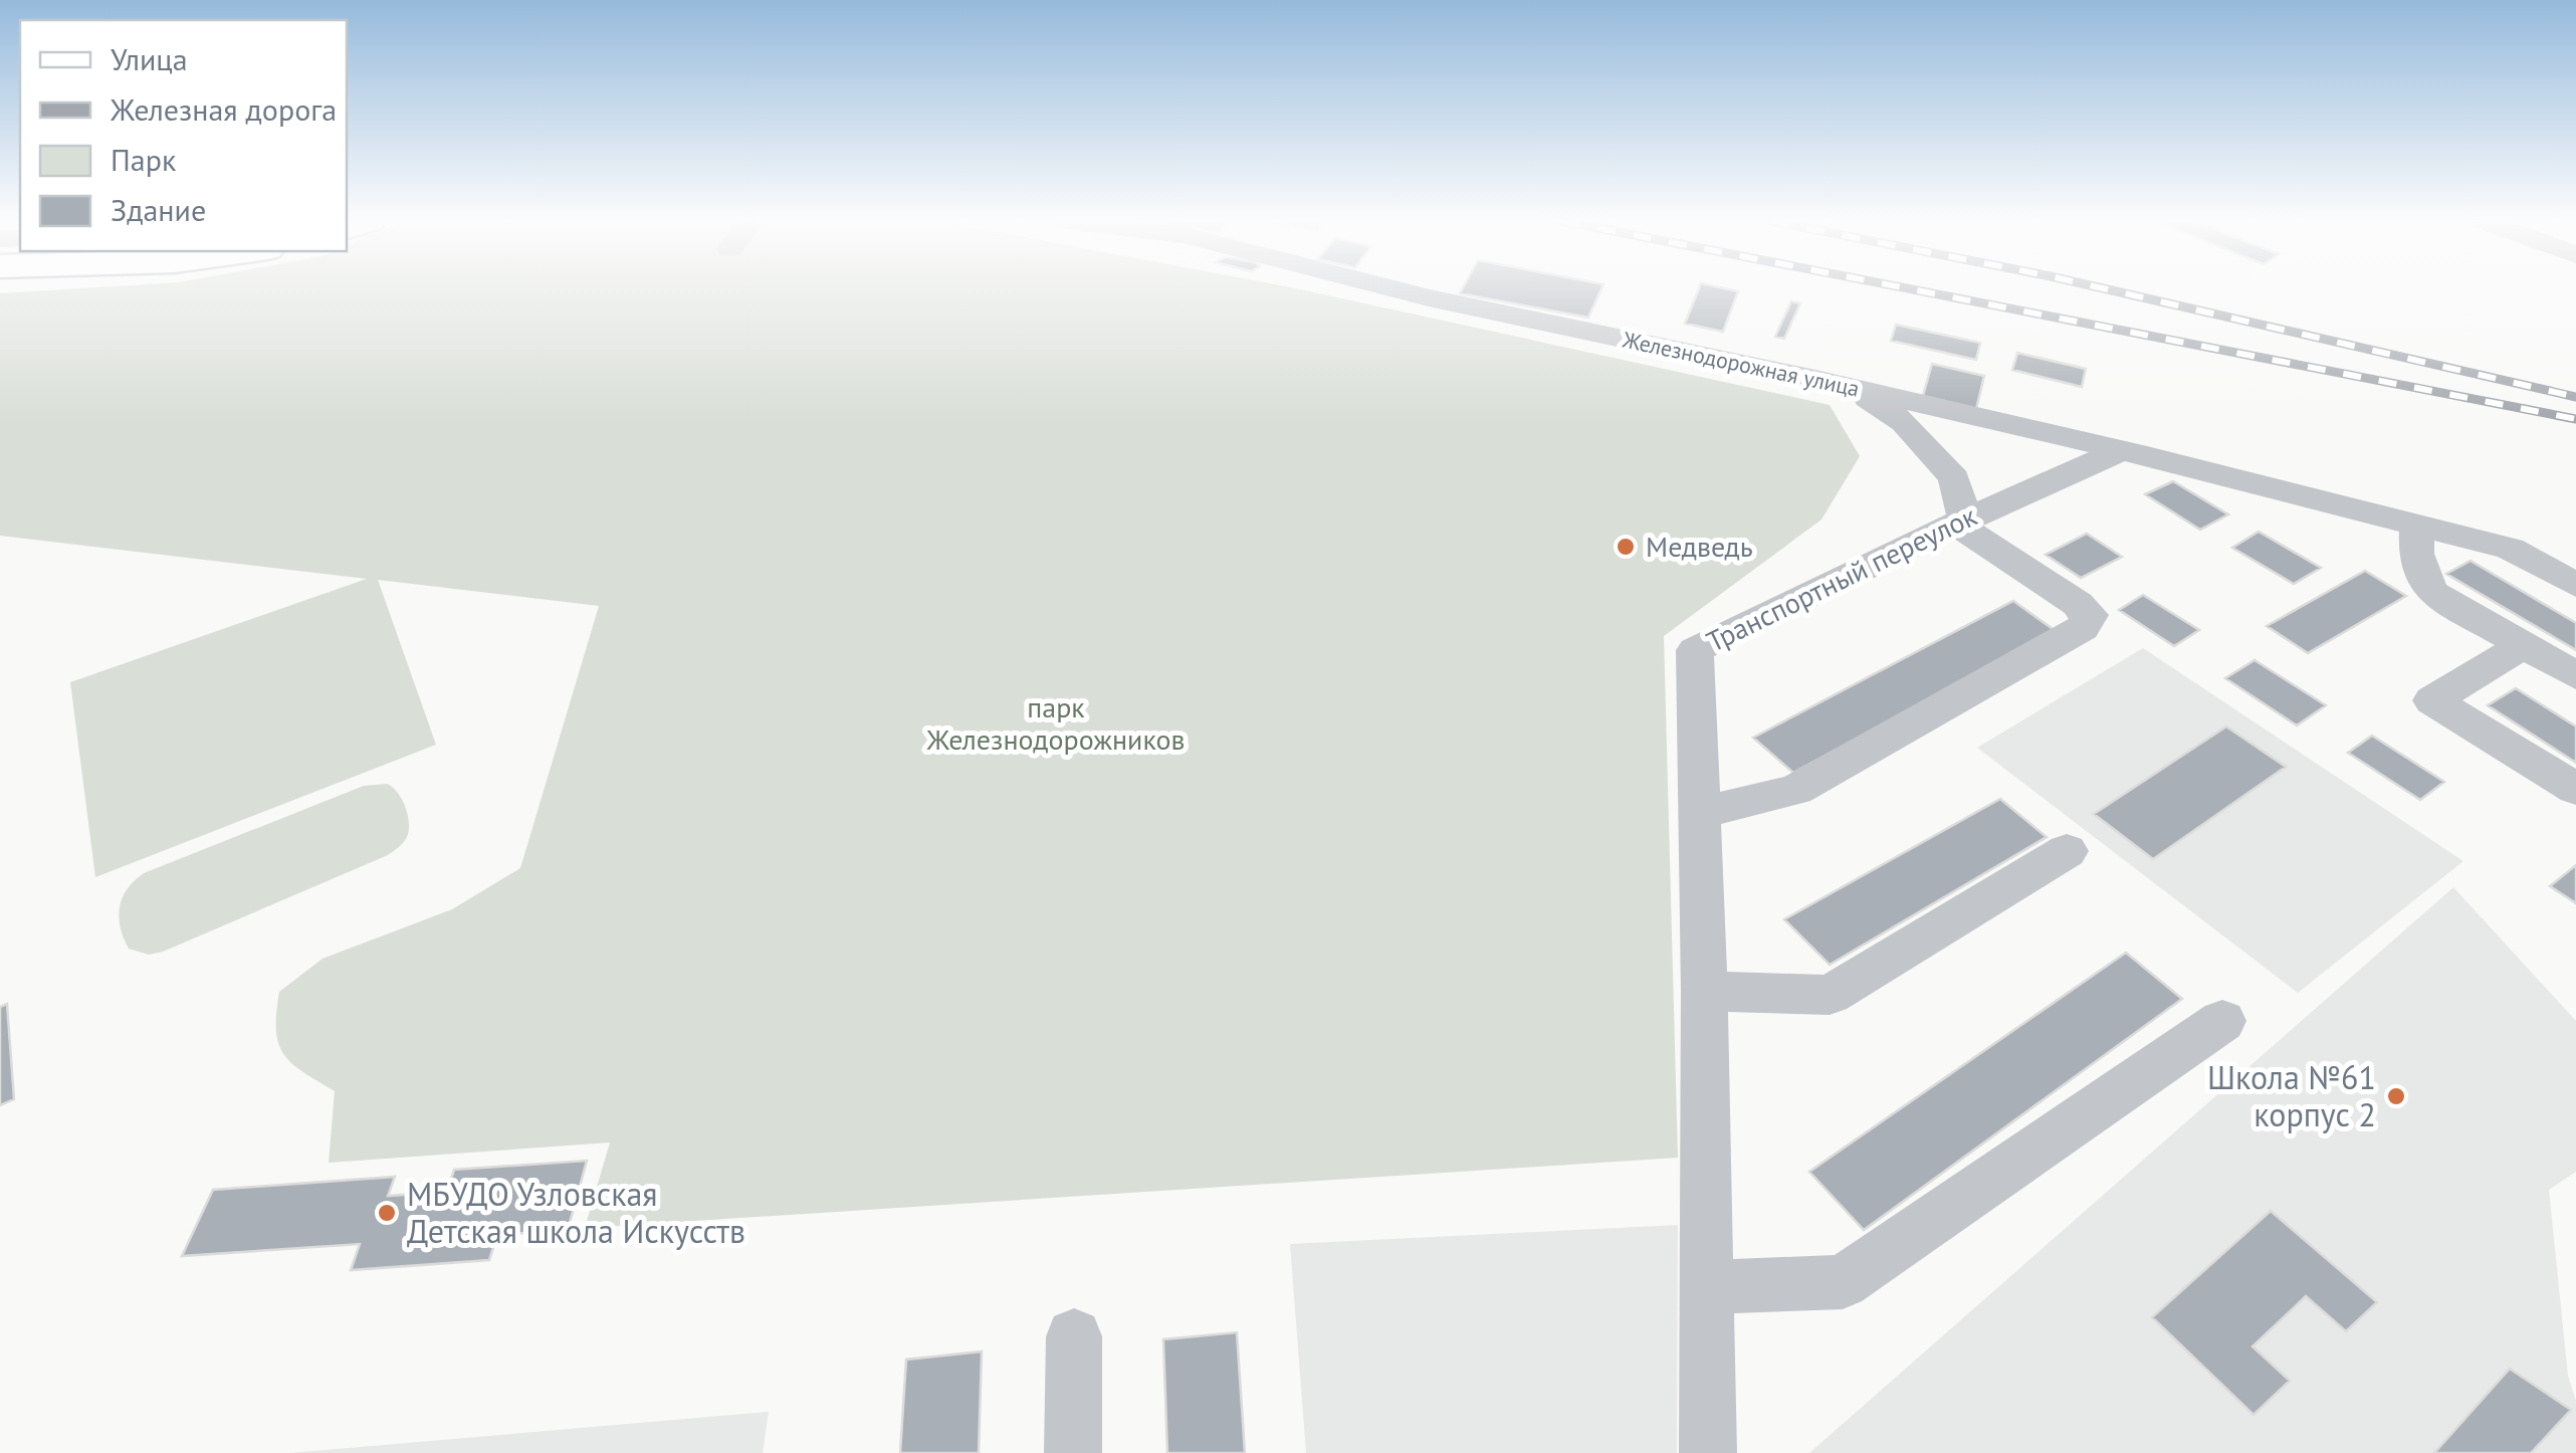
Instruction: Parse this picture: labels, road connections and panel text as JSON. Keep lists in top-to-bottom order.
{
  "streets": {
    "street": ["Железнодорожная улица", "Транспортный переулок"]
  },
  "crossings": [
    ["Железнодорожная улица", "Транспортный переулок"]
  ],
  "parks": ["парк Железнодорожников"],
  "places": ["Медведь", "Школа №61 корпус 2", "МБУДО Узловская Детская школа Искусств"],
  "legend": [
    "Улица",
    "Железная дорога",
    "Парк",
    "Здание"
  ]
}
